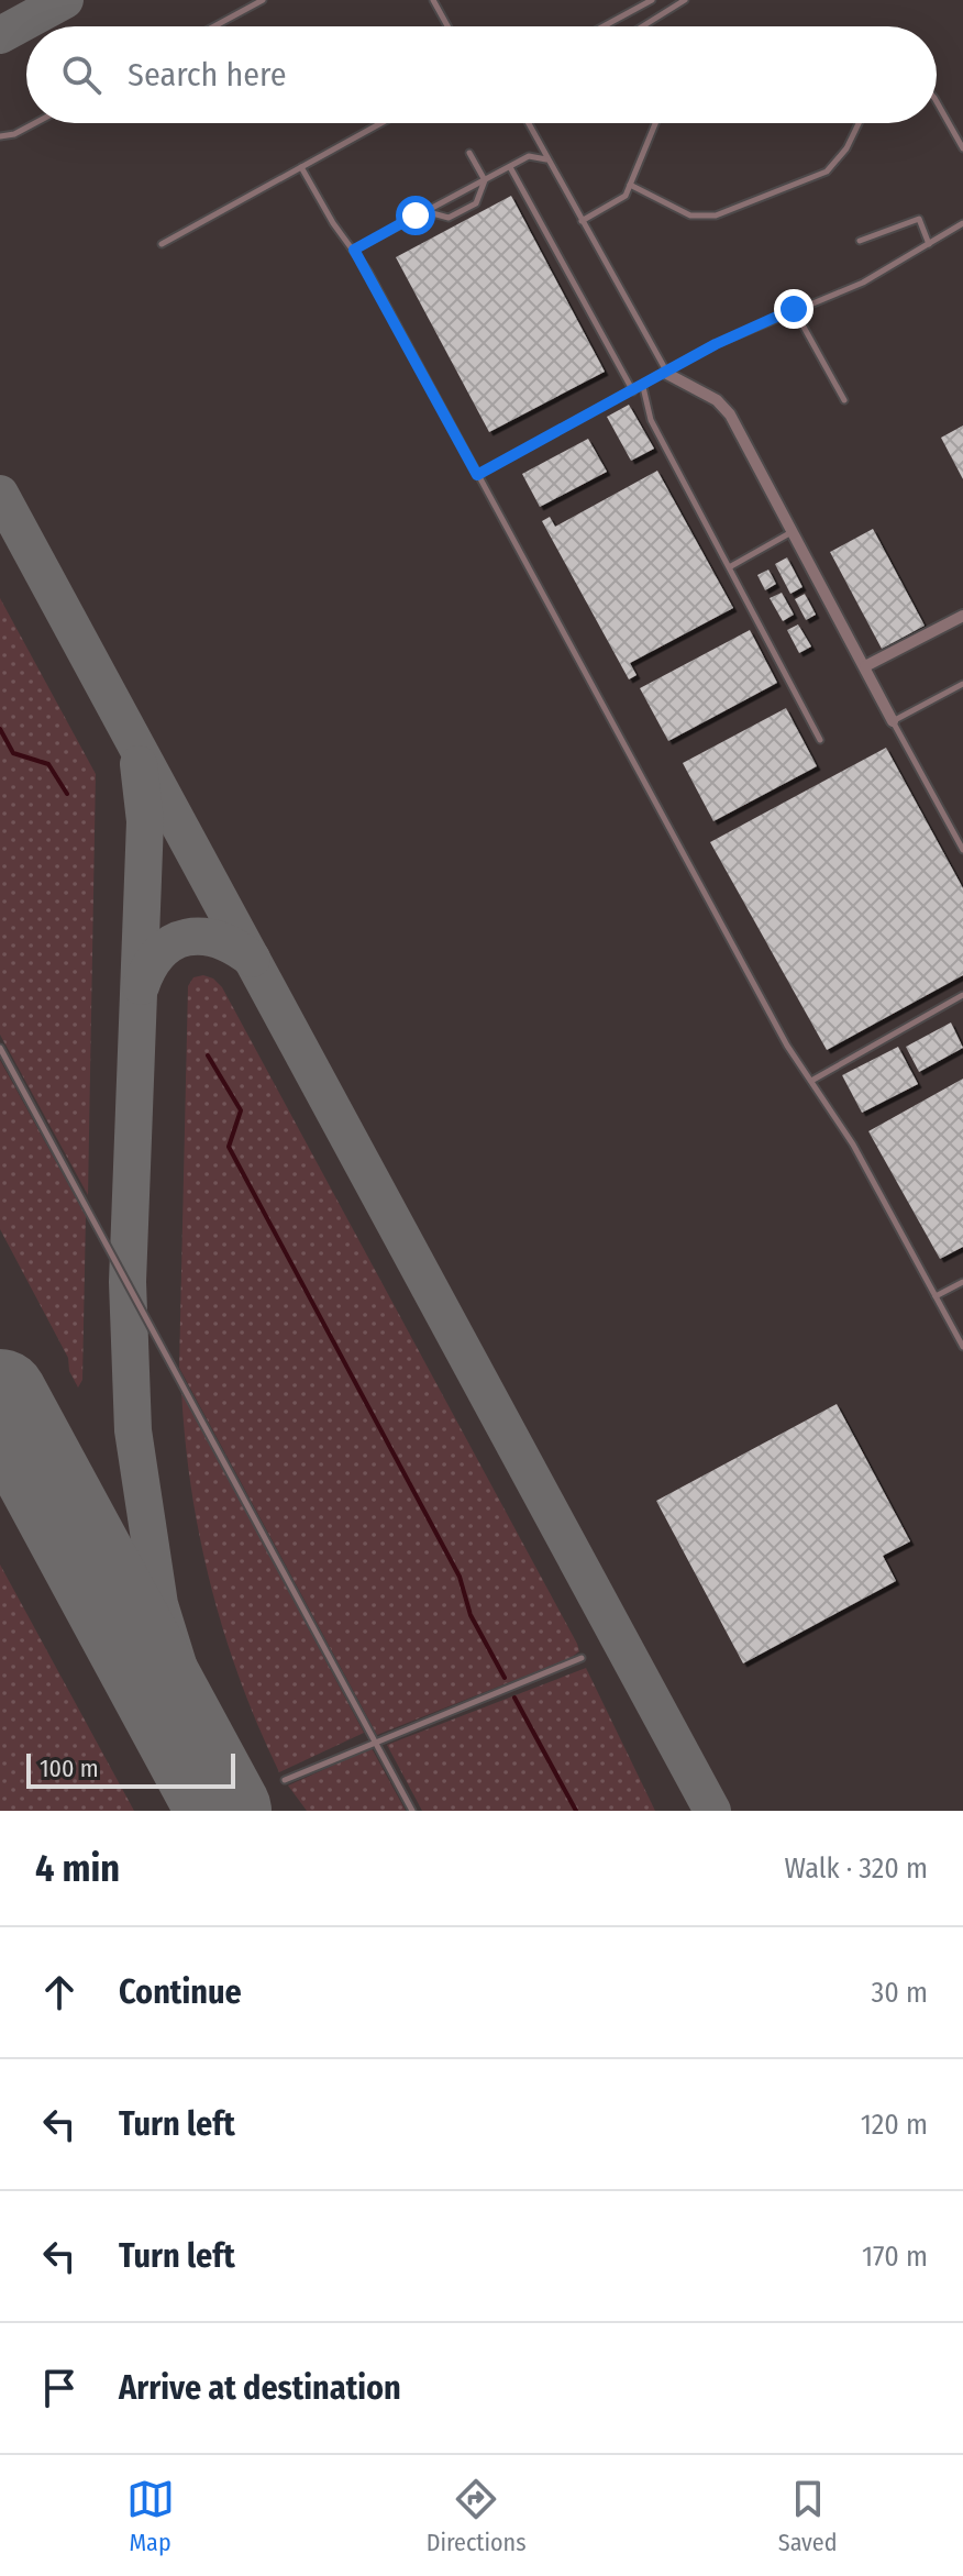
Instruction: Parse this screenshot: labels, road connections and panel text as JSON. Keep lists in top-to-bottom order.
{
  "scale_bar": "100 m",
  "page": {
    "search": "Search here",
    "scale": "100 m",
    "heading": ["4 min", "Walk · 320 m"],
    "list": [
      ["Continue", "30 m"],
      ["Turn left", "120 m"],
      ["Turn left", "170 m"],
      "Arrive at destination"
    ],
    "nav": ["Map", "Directions", "Saved"]
  }
}
